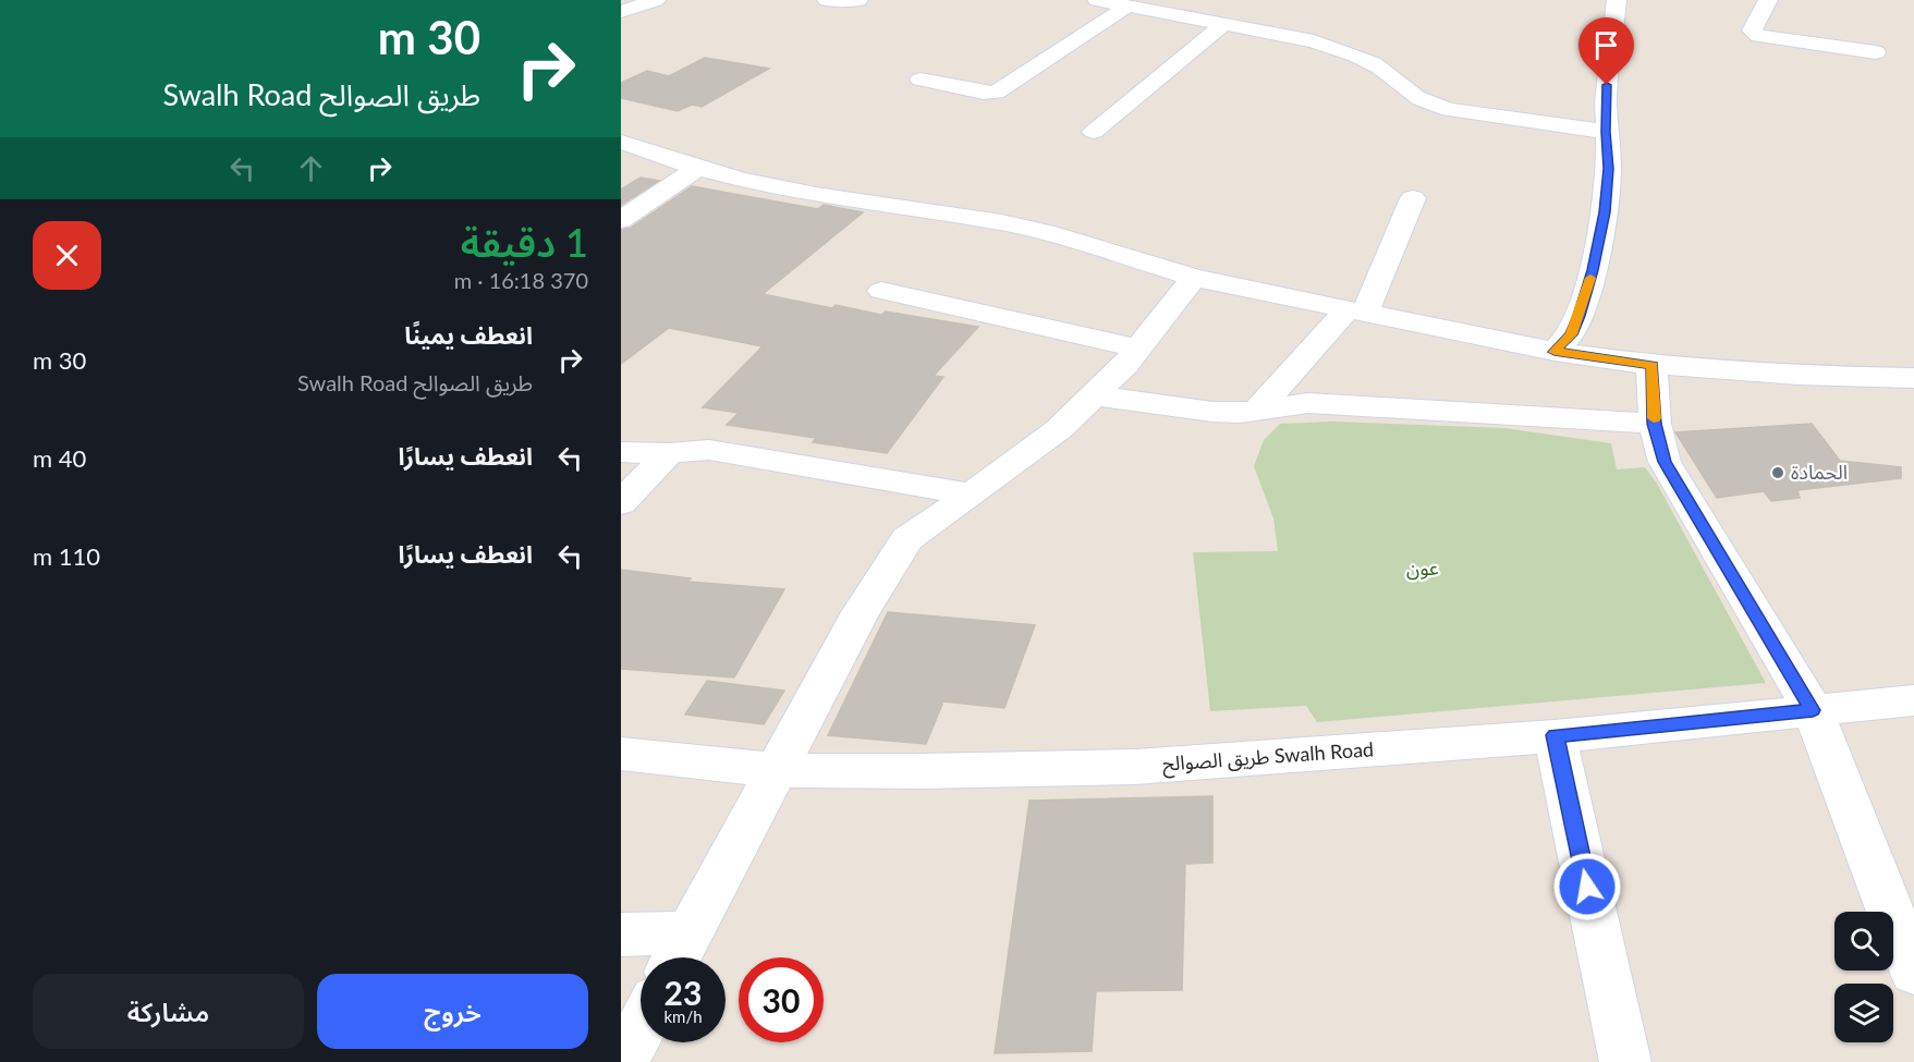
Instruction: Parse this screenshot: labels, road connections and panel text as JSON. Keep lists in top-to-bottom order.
{
  "streets": {
    "street": ["طريق الصوالح Swalh Road"]
  },
  "parks": ["عون"],
  "places": ["الحمادة"],
  "page": {
    "turn": ["30 m", "طريق الصوالح Swalh Road"],
    "heading": ["1 دقيقة", "370 m · 16:18"],
    "list": [
      {
        "name": "انعطف يمينًا",
        "note": "طريق الصوالح Swalh Road",
        "value": "30 m"
      },
      {
        "name": "انعطف يسارًا",
        "value": "40 m"
      },
      {
        "name": "انعطف يسارًا",
        "value": "110 m"
      }
    ],
    "speed": "23 km/h",
    "limit": "30",
    "buttons": ["خروج", "مشاركة"]
  }
}
